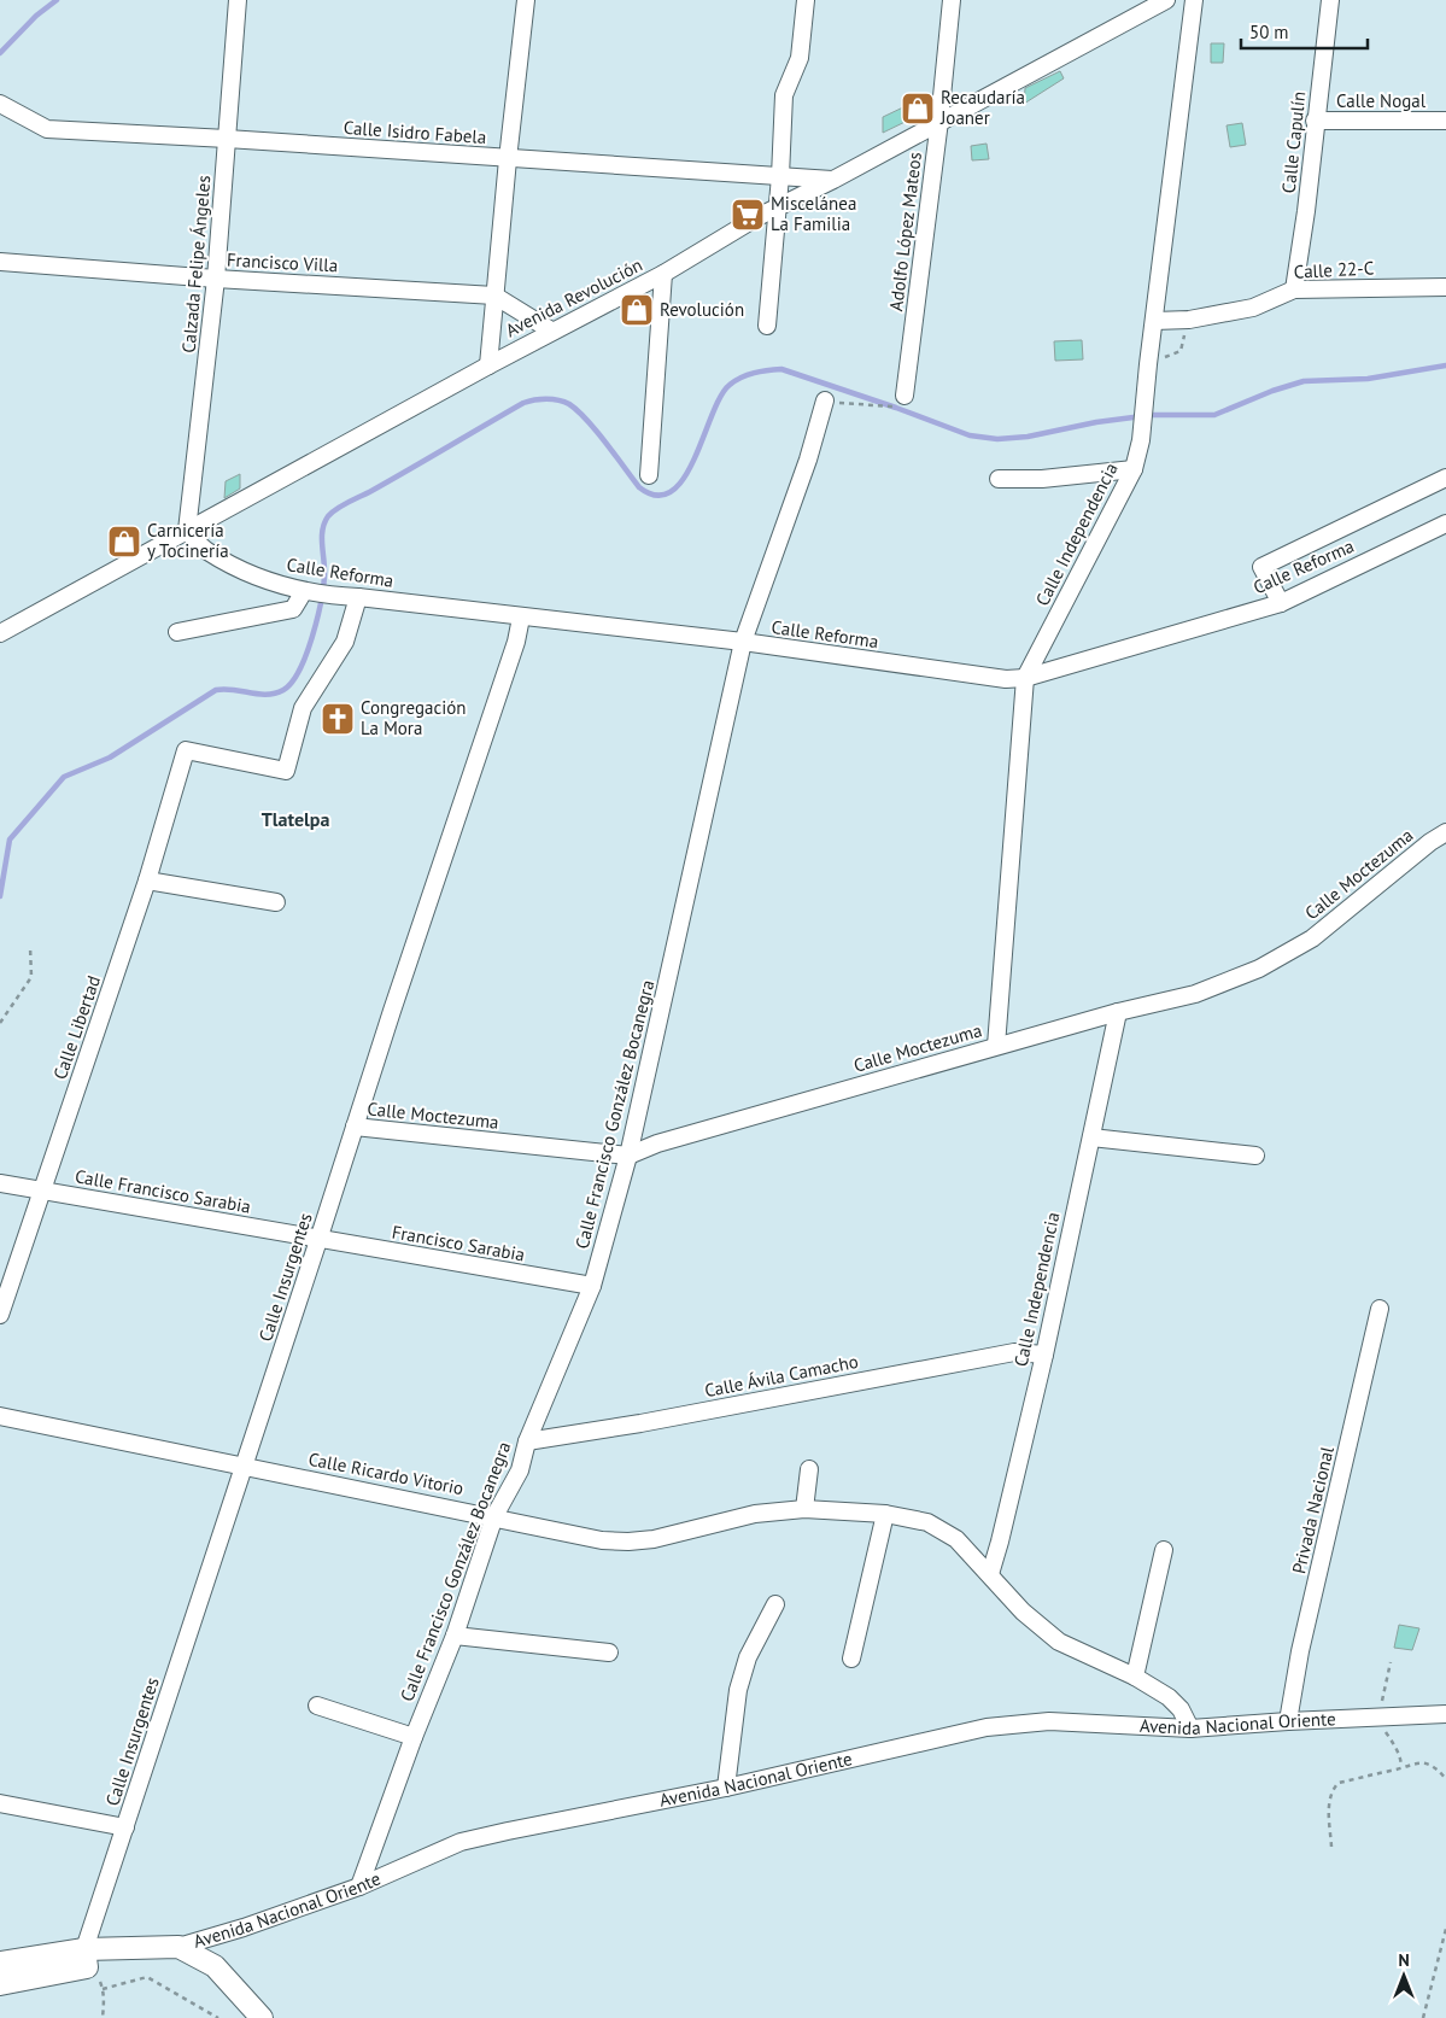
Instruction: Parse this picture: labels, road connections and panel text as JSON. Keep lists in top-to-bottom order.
{
  "streets": {
    "main road": ["Avenida Nacional Oriente"],
    "street": [
      "Calle Nogal",
      "Calle Isidro Fabela",
      "Calle Capulín",
      "Adolfo López Mateos",
      "Francisco Villa",
      "Calzada Felipe Ángeles",
      "Calle 22-C",
      "Avenida Revolución",
      "Calle Independencia",
      "Calle Reforma",
      "Calle Moctezuma",
      "Calle Libertad",
      "Calle Francisco González Bocanegra",
      "Calle Francisco Sarabia",
      "Francisco Sarabia",
      "Calle Insurgentes",
      "Calle Ávila Camacho",
      "Calle Ricardo Vitorio",
      "Privada Nacional"
    ]
  },
  "crossings": [
    ["Calle Nogal", "Calle Capulín"],
    ["Calle Isidro Fabela", "Calzada Felipe Ángeles"],
    ["Calle Isidro Fabela", "Avenida Revolución"],
    ["Calle Capulín", "Calle 22-C"],
    ["Adolfo López Mateos", "Avenida Revolución"],
    ["Francisco Villa", "Calzada Felipe Ángeles"],
    ["Francisco Villa", "Avenida Revolución"],
    ["Calzada Felipe Ángeles", "Avenida Revolución"],
    ["Calzada Felipe Ángeles", "Calle Reforma"],
    ["Calle 22-C", "Calle Independencia"],
    ["Avenida Revolución", "Calle Reforma"],
    ["Calle Independencia", "Calle Reforma"],
    ["Calle Independencia", "Calle Moctezuma"],
    ["Calle Independencia", "Calle Ávila Camacho"],
    ["Calle Independencia", "Calle Ricardo Vitorio"],
    ["Calle Reforma", "Calle Libertad"],
    ["Calle Reforma", "Calle Francisco González Bocanegra"],
    ["Calle Reforma", "Calle Insurgentes"],
    ["Calle Moctezuma", "Calle Francisco González Bocanegra"],
    ["Calle Moctezuma", "Calle Insurgentes"],
    ["Calle Libertad", "Calle Francisco Sarabia"],
    ["Calle Francisco González Bocanegra", "Francisco Sarabia"],
    ["Calle Francisco González Bocanegra", "Calle Ávila Camacho"],
    ["Calle Francisco González Bocanegra", "Calle Ricardo Vitorio"],
    ["Calle Francisco González Bocanegra", "Avenida Nacional Oriente"],
    ["Calle Francisco Sarabia", "Francisco Sarabia"],
    ["Calle Francisco Sarabia", "Calle Insurgentes"],
    ["Francisco Sarabia", "Calle Insurgentes"],
    ["Calle Insurgentes", "Calle Ricardo Vitorio"],
    ["Calle Insurgentes", "Avenida Nacional Oriente"],
    ["Calle Ricardo Vitorio", "Avenida Nacional Oriente"],
    ["Privada Nacional", "Avenida Nacional Oriente"]
  ],
  "districts": ["Tlatelpa"],
  "places": {
    "shop": ["Recaudaría Joaner", "Revolución", "Carnicería y Tocinería"],
    "supermarket": ["Miscelánea La Familia"],
    "church": ["Congregación La Mora"]
  },
  "scale_bar": "50 m",
  "north": "top"
}
